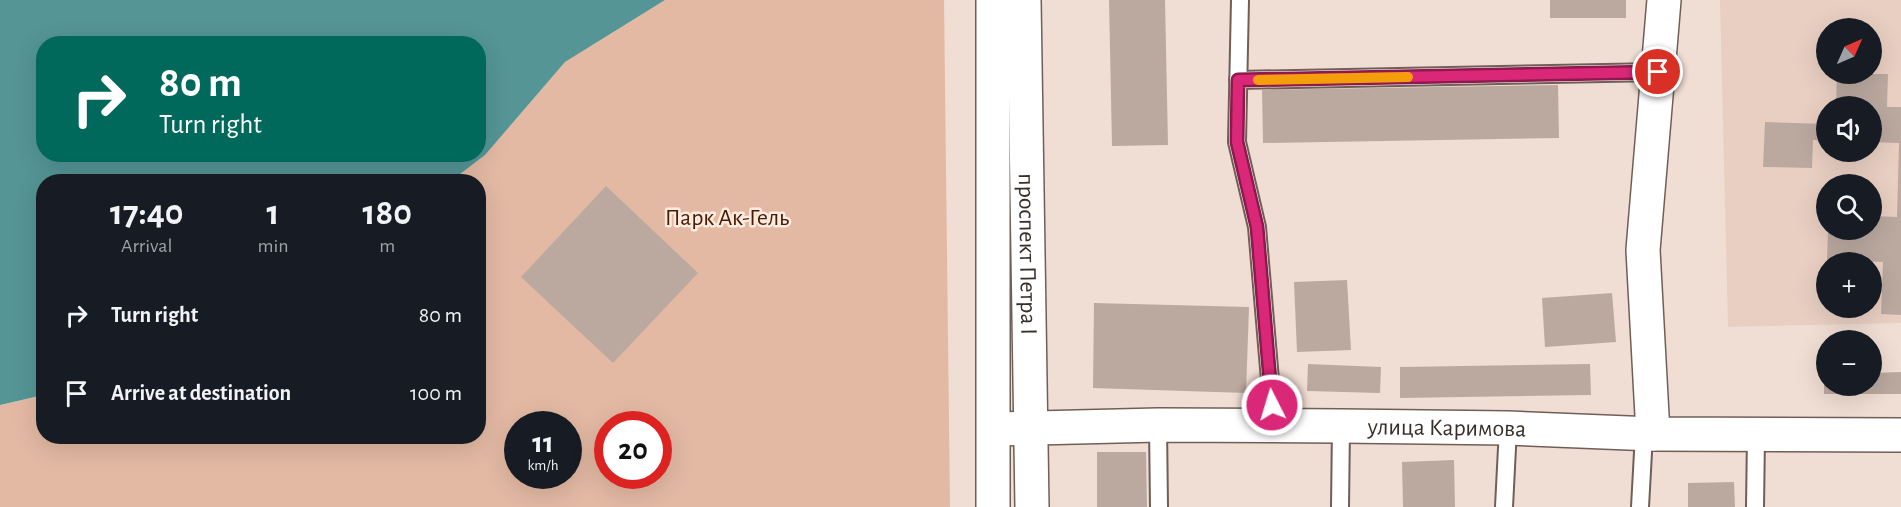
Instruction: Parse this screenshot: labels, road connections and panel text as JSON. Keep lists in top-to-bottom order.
{
  "streets": {
    "street": ["проспект Петра I", "улица Каримова"]
  },
  "crossings": [
    ["проспект Петра I", "улица Каримова"]
  ],
  "parks": ["Парк Ак-Гель"],
  "north": "top right",
  "page": {
    "map_buttons": ["+", "−"],
    "turn": ["80 m", "Turn right"],
    "eta": [
      "17:40",
      "Arrival",
      "1",
      "min",
      "180",
      "m"
    ],
    "list": [
      {
        "name": "Turn right",
        "value": "80 m"
      },
      {
        "name": "Arrive at destination",
        "value": "100 m"
      }
    ],
    "speed": "11 km/h",
    "limit": "20"
  }
}
